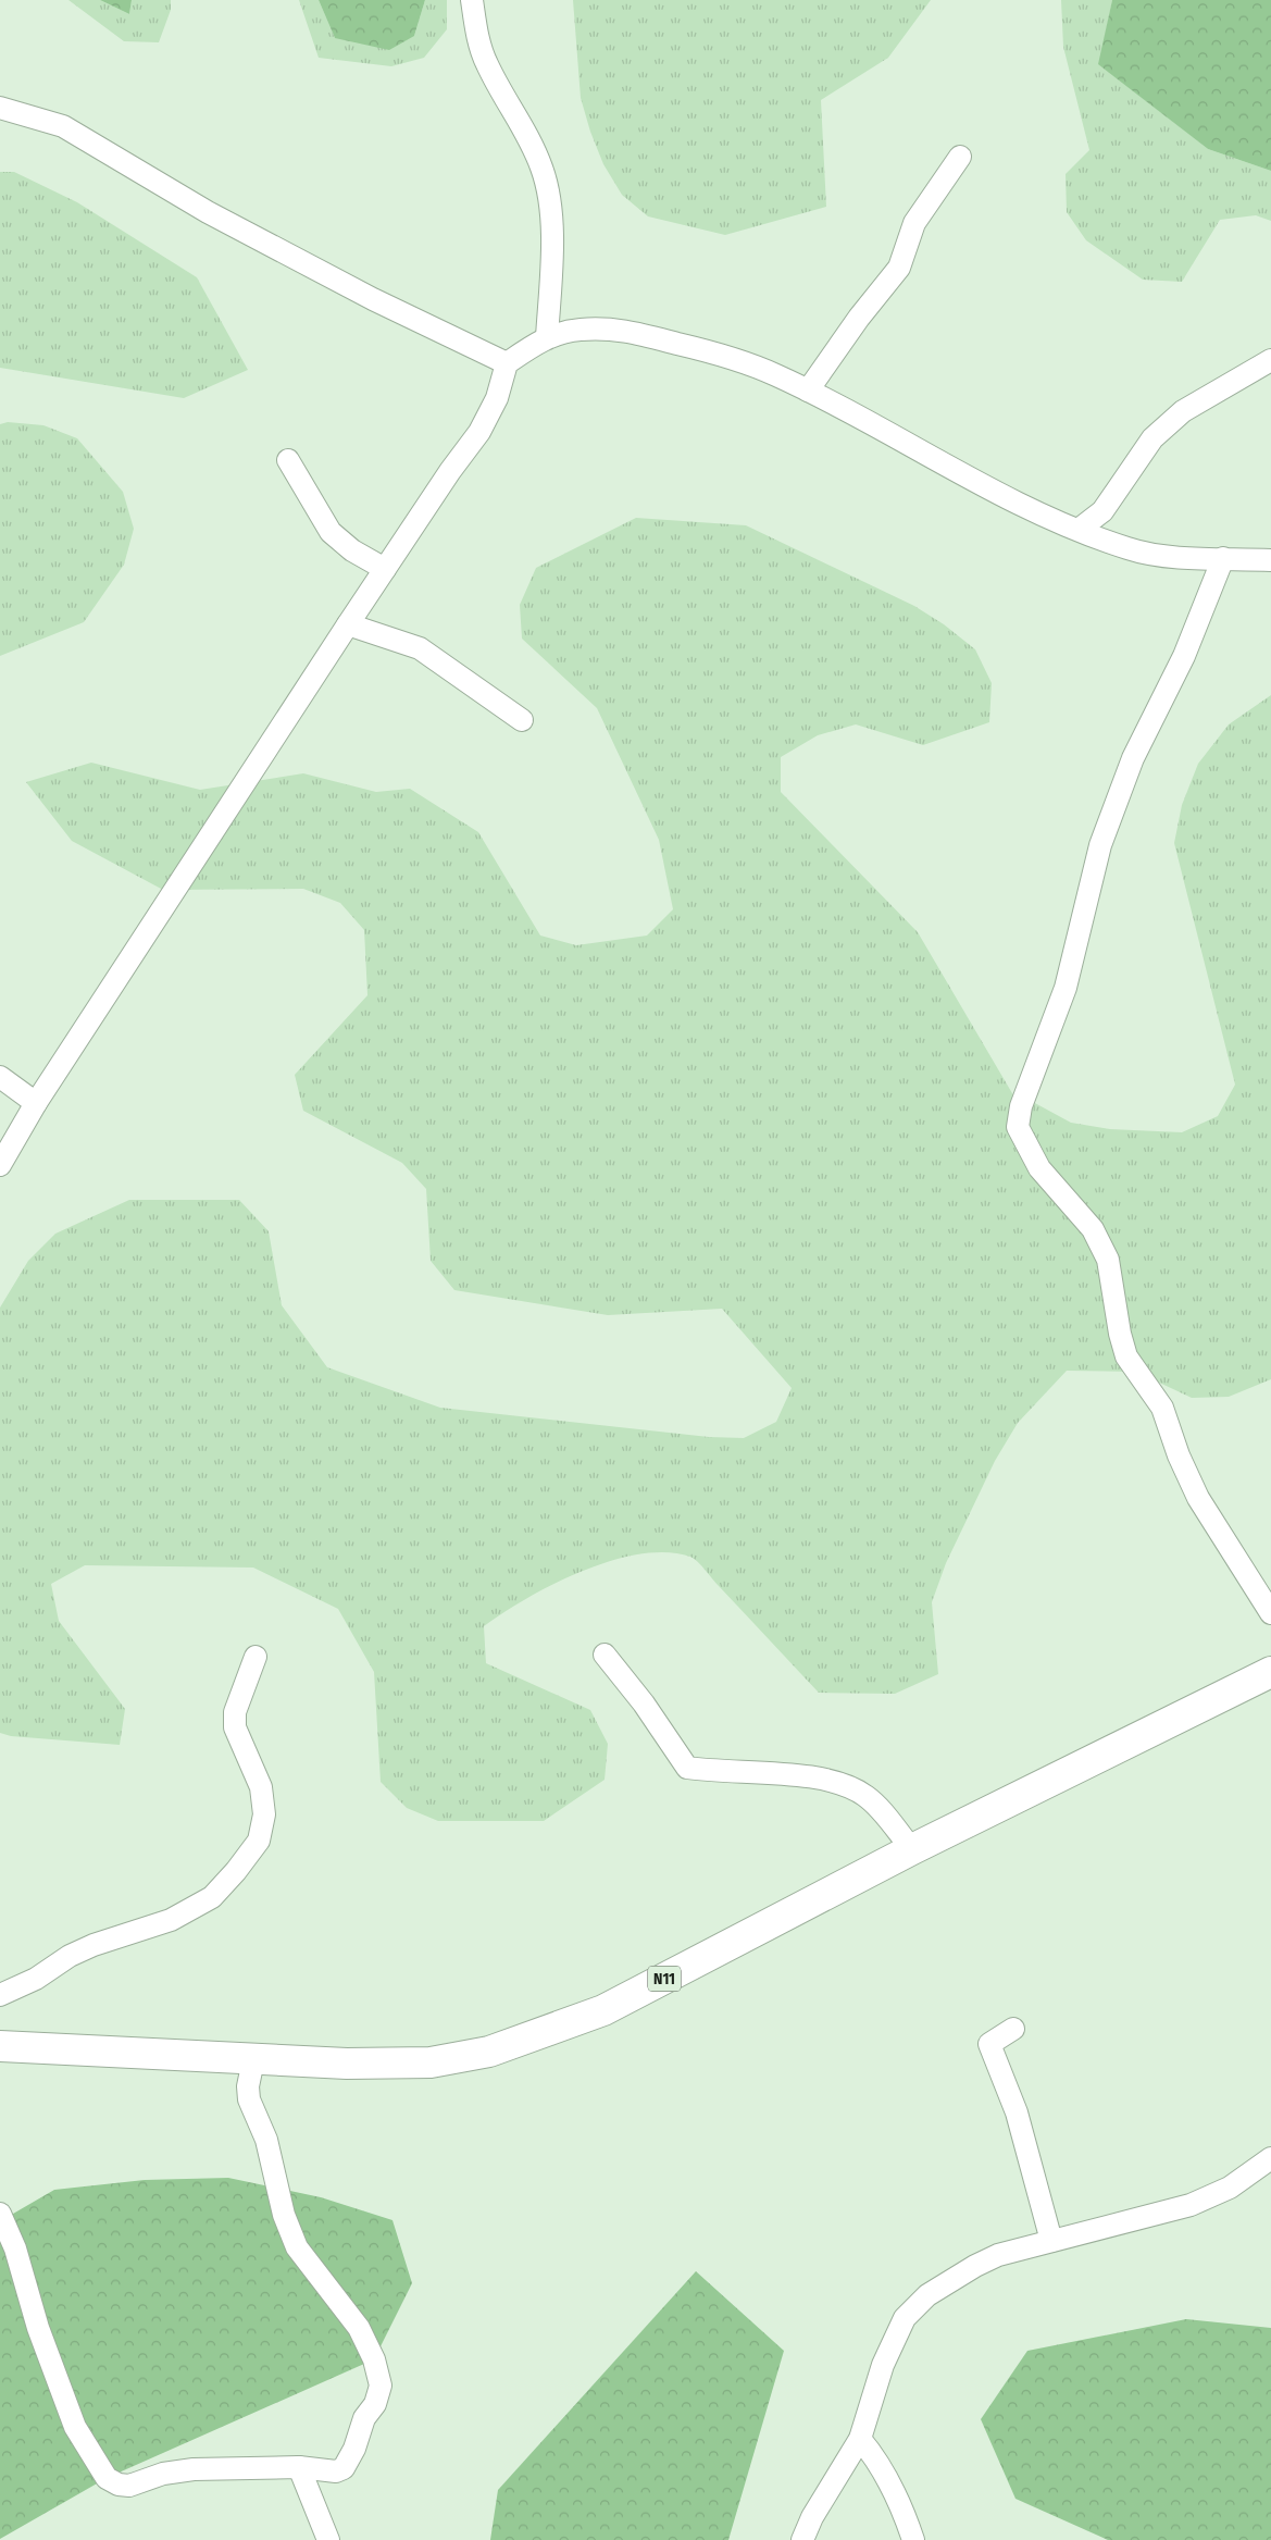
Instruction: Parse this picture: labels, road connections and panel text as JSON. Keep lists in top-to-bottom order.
{
  "streets": {
    "highway": ["N11"]
  }
}
